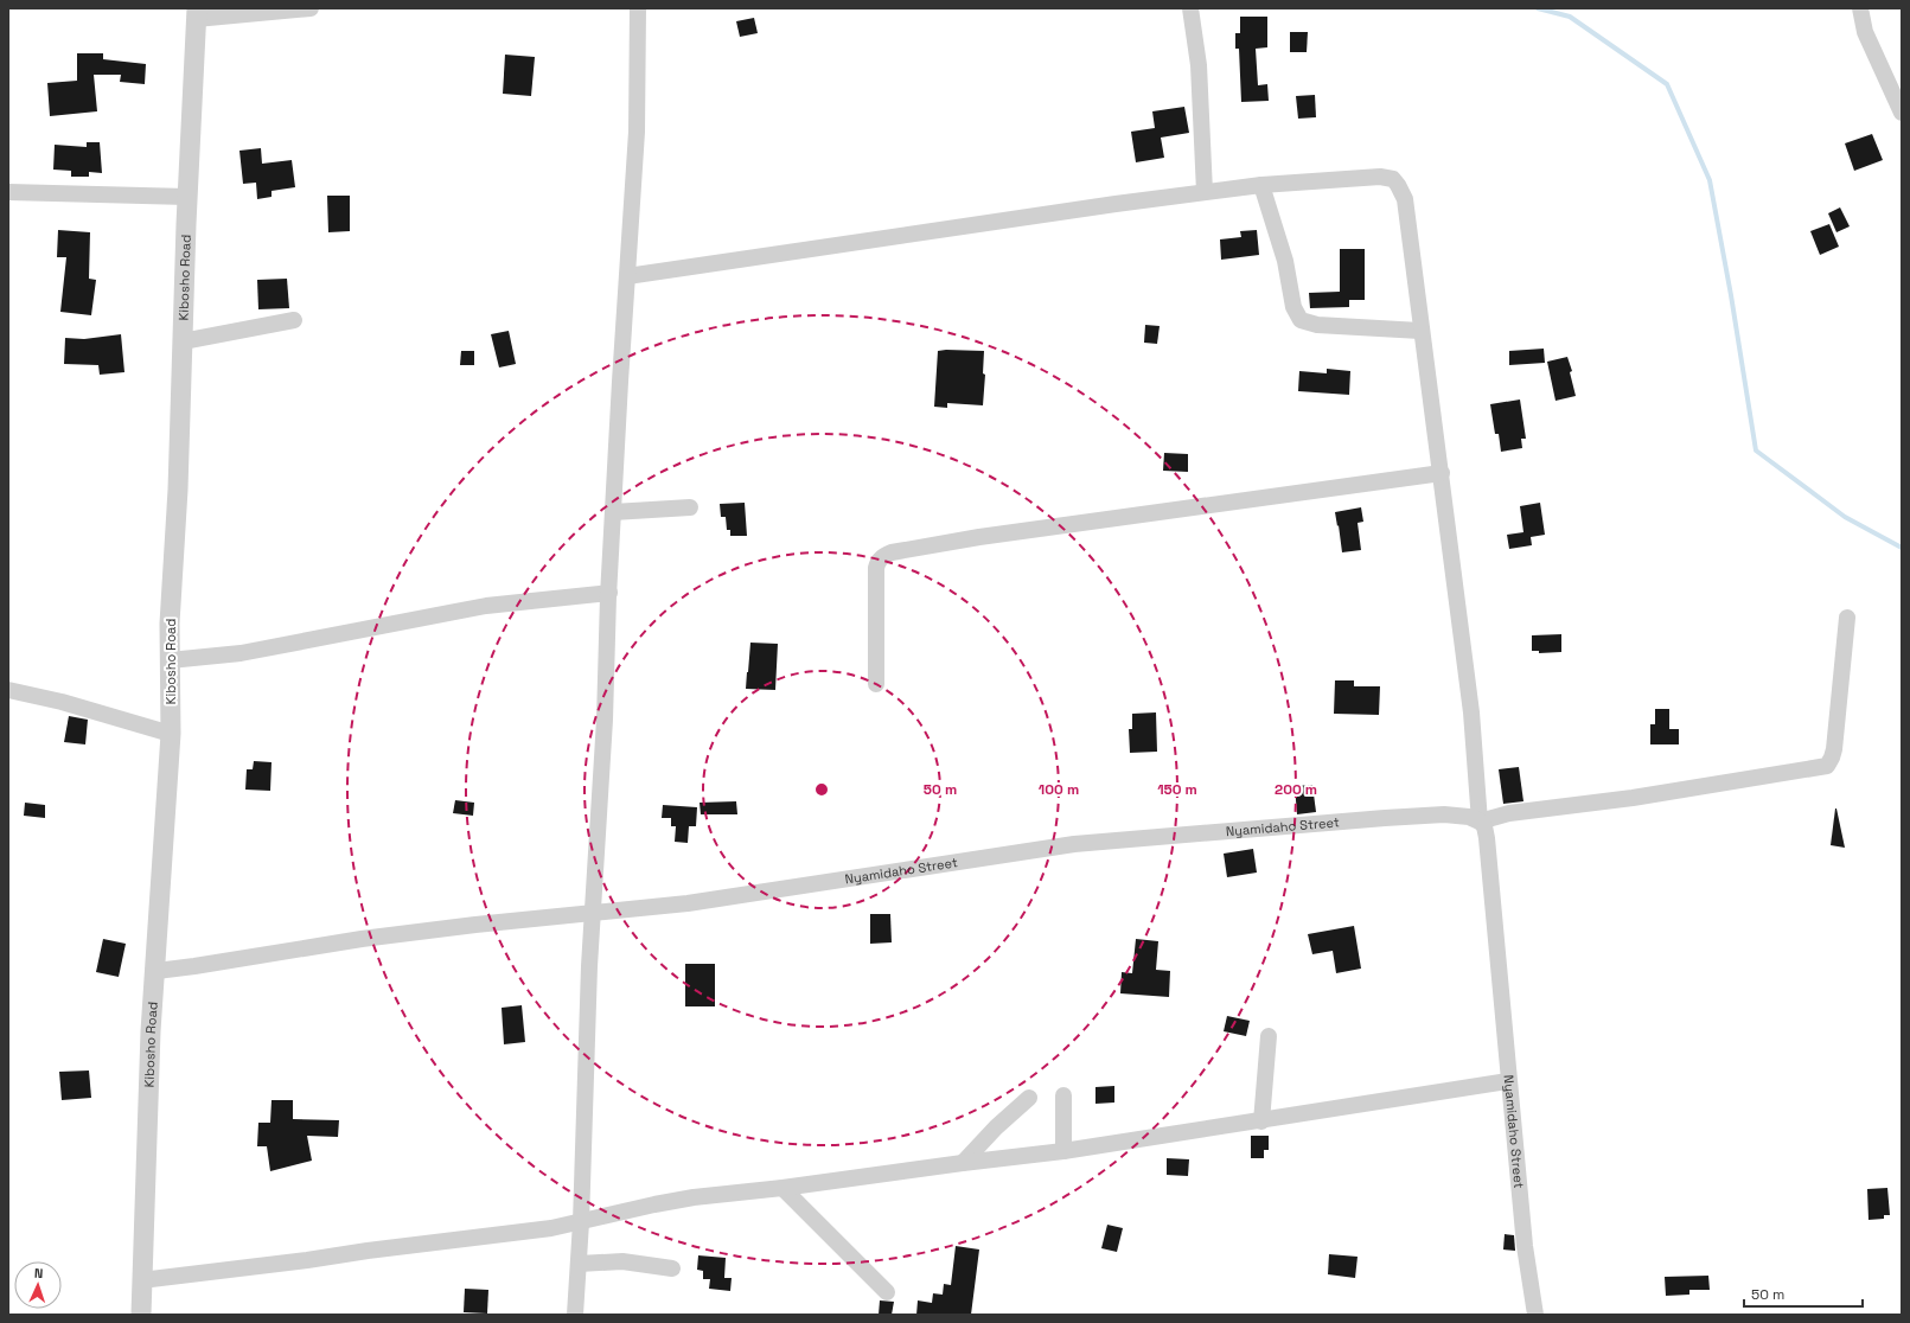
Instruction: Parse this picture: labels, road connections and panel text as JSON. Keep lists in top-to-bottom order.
{
  "streets": {
    "street": ["Kibosho Road", "Nyamidaho Street"]
  },
  "crossings": [
    ["Kibosho Road", "Nyamidaho Street"]
  ],
  "scale_bar": "50 m",
  "north": "top",
  "rings": [
    "50 m",
    "100 m",
    "150 m",
    "200 m"
  ]
}
